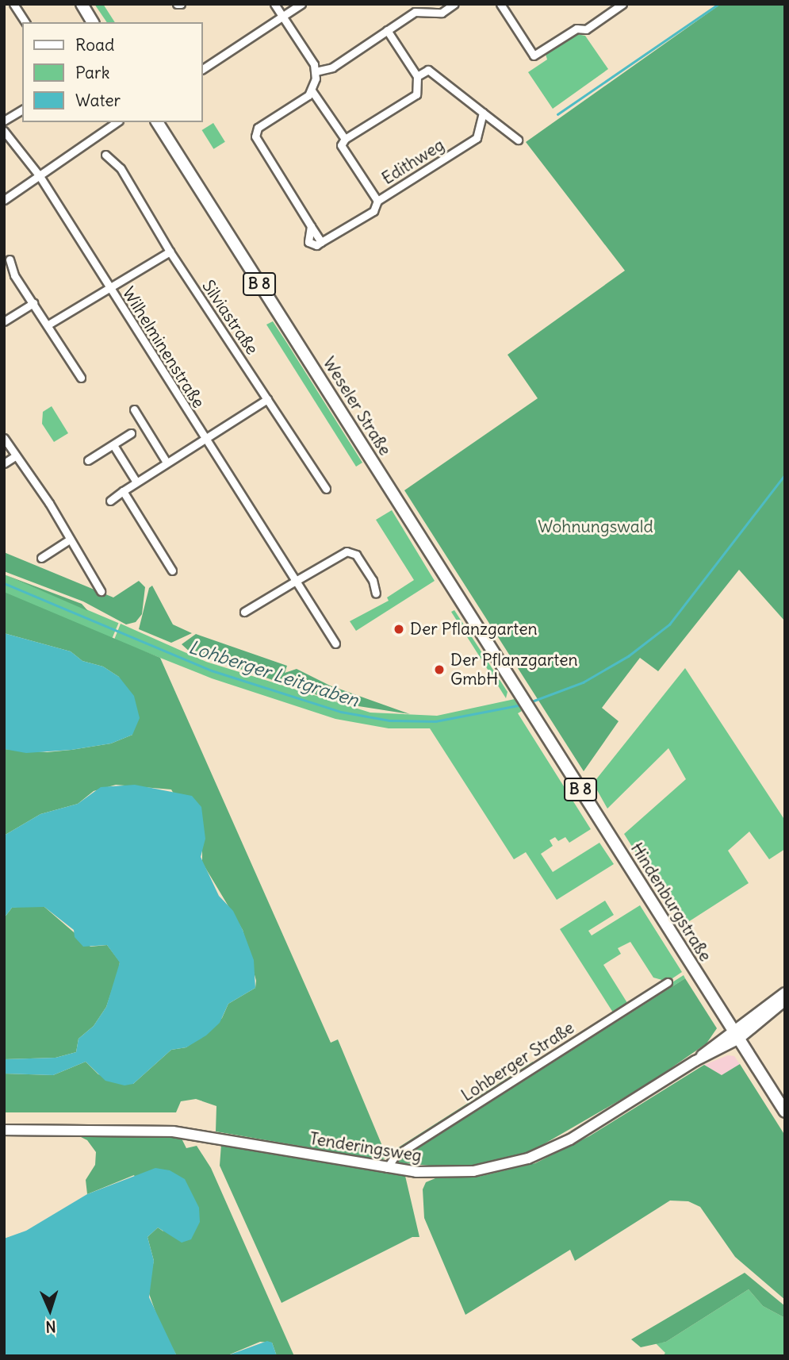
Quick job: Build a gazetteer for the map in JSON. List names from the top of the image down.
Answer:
{
  "streets": {
    "main road": ["B 8", "Weseler Straße", "Hindenburgstraße"],
    "street": [
      "Edithweg",
      "Silviastraße",
      "Wilhelminenstraße",
      "Lohberger Straße",
      "Tenderingsweg"
    ]
  },
  "crossings": [
    ["Weseler Straße", "Hindenburgstraße"],
    ["Hindenburgstraße", "Tenderingsweg"],
    ["Lohberger Straße", "Tenderingsweg"]
  ],
  "water": ["Lohberger Leitgraben"],
  "parks": ["Wohnungswald"],
  "places": ["Der Pflanzgarten", "Der Pflanzgarten GmbH"],
  "legend": ["Road", "Park", "Water"],
  "north": "bottom"
}
